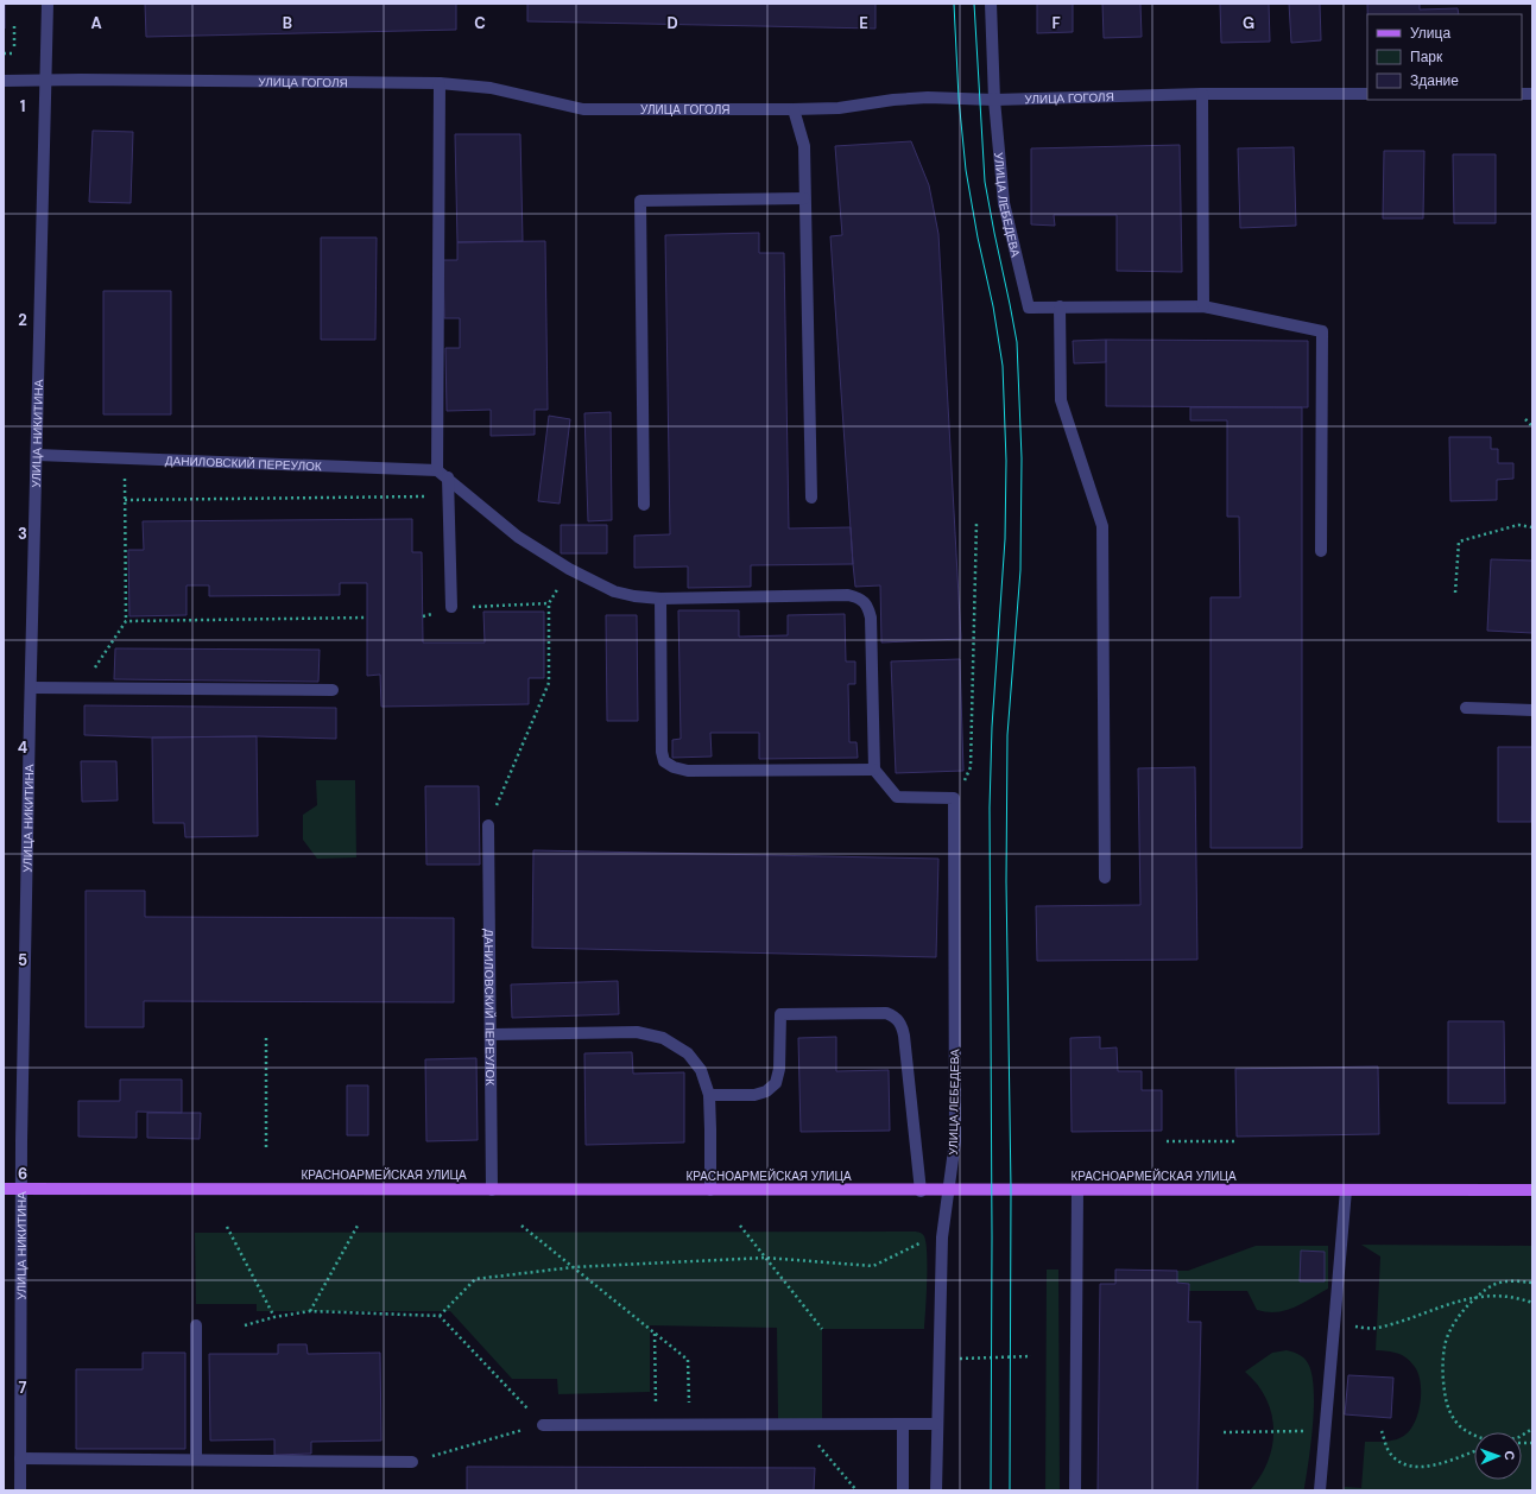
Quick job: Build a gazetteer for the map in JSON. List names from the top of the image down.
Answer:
{
  "streets": {
    "main road": ["КРАСНОАРМЕЙСКАЯ УЛИЦА"],
    "street": [
      "УЛИЦА ГОГОЛЯ",
      "УЛИЦА ЛЕБЕДЕВА",
      "УЛИЦА НИКИТИНА",
      "ДАНИЛОВСКИЙ ПЕРЕУЛОК"
    ]
  },
  "crossings": [
    ["УЛИЦА ГОГОЛЯ", "УЛИЦА ЛЕБЕДЕВА"],
    ["УЛИЦА ГОГОЛЯ", "УЛИЦА НИКИТИНА"],
    ["УЛИЦА ЛЕБЕДЕВА", "КРАСНОАРМЕЙСКАЯ УЛИЦА"],
    ["УЛИЦА НИКИТИНА", "ДАНИЛОВСКИЙ ПЕРЕУЛОК"],
    ["УЛИЦА НИКИТИНА", "КРАСНОАРМЕЙСКАЯ УЛИЦА"],
    ["ДАНИЛОВСКИЙ ПЕРЕУЛОК", "КРАСНОАРМЕЙСКАЯ УЛИЦА"]
  ],
  "legend": ["Улица", "Парк", "Здание"],
  "north": "right",
  "grid": {
    "columns": [
      "A",
      "B",
      "C",
      "D",
      "E",
      "F",
      "G"
    ],
    "rows": [
      "1",
      "2",
      "3",
      "4",
      "5",
      "6",
      "7"
    ]
  }
}
